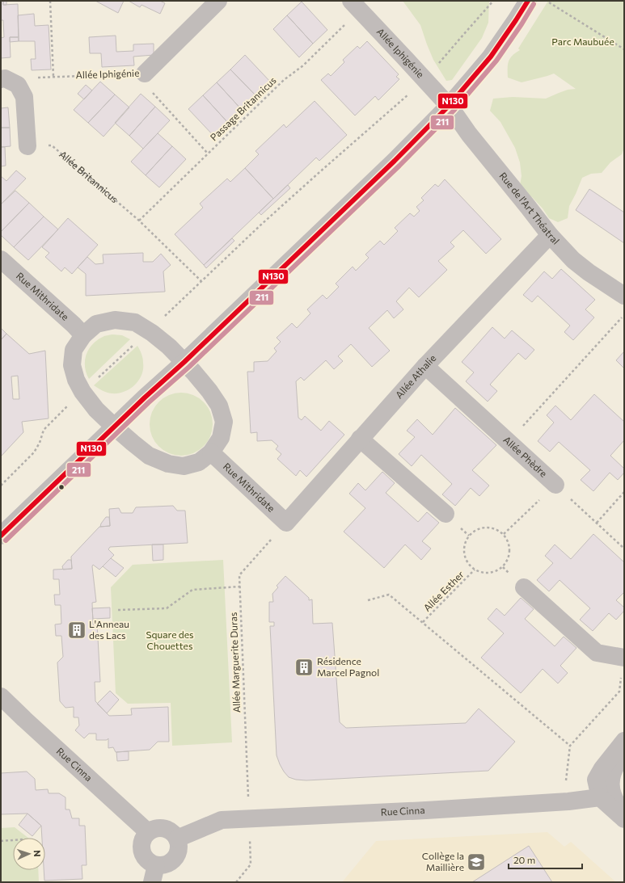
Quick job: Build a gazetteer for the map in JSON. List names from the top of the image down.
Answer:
{
  "streets": {
    "street": [
      "Allée Iphigénie",
      "Rue de l'Art Théatral",
      "Rue Mithridate",
      "Allée Athalie",
      "Allée Phèdre",
      "Rue Cinna"
    ],
    "path": [
      "Passage Britannicus",
      "Allée Britannicus",
      "Allée Esther",
      "Allée Marguerite Duras"
    ]
  },
  "crossings": [
    ["Allée Iphigénie", "Passage Britannicus"],
    ["Allée Iphigénie", "Rue de l'Art Théatral"],
    ["Passage Britannicus", "Allée Britannicus"],
    ["Rue de l'Art Théatral", "Allée Athalie"],
    ["Rue Mithridate", "Allée Athalie"],
    ["Rue Mithridate", "Allée Marguerite Duras"],
    ["Allée Athalie", "Allée Phèdre"],
    ["Allée Athalie", "Allée Marguerite Duras"],
    ["Allée Marguerite Duras", "Rue Cinna"]
  ],
  "parks": ["Parc Maubuée", "Square des Chouettes"],
  "places": {
    "building": ["L'Anneau des Lacs", "Résidence Marcel Pagnol"],
    "school or university": ["Collège la Maillière"]
  },
  "lines": ["transit line N130", "transit line 211"],
  "scale_bar": "20 m",
  "north": "right"
}
